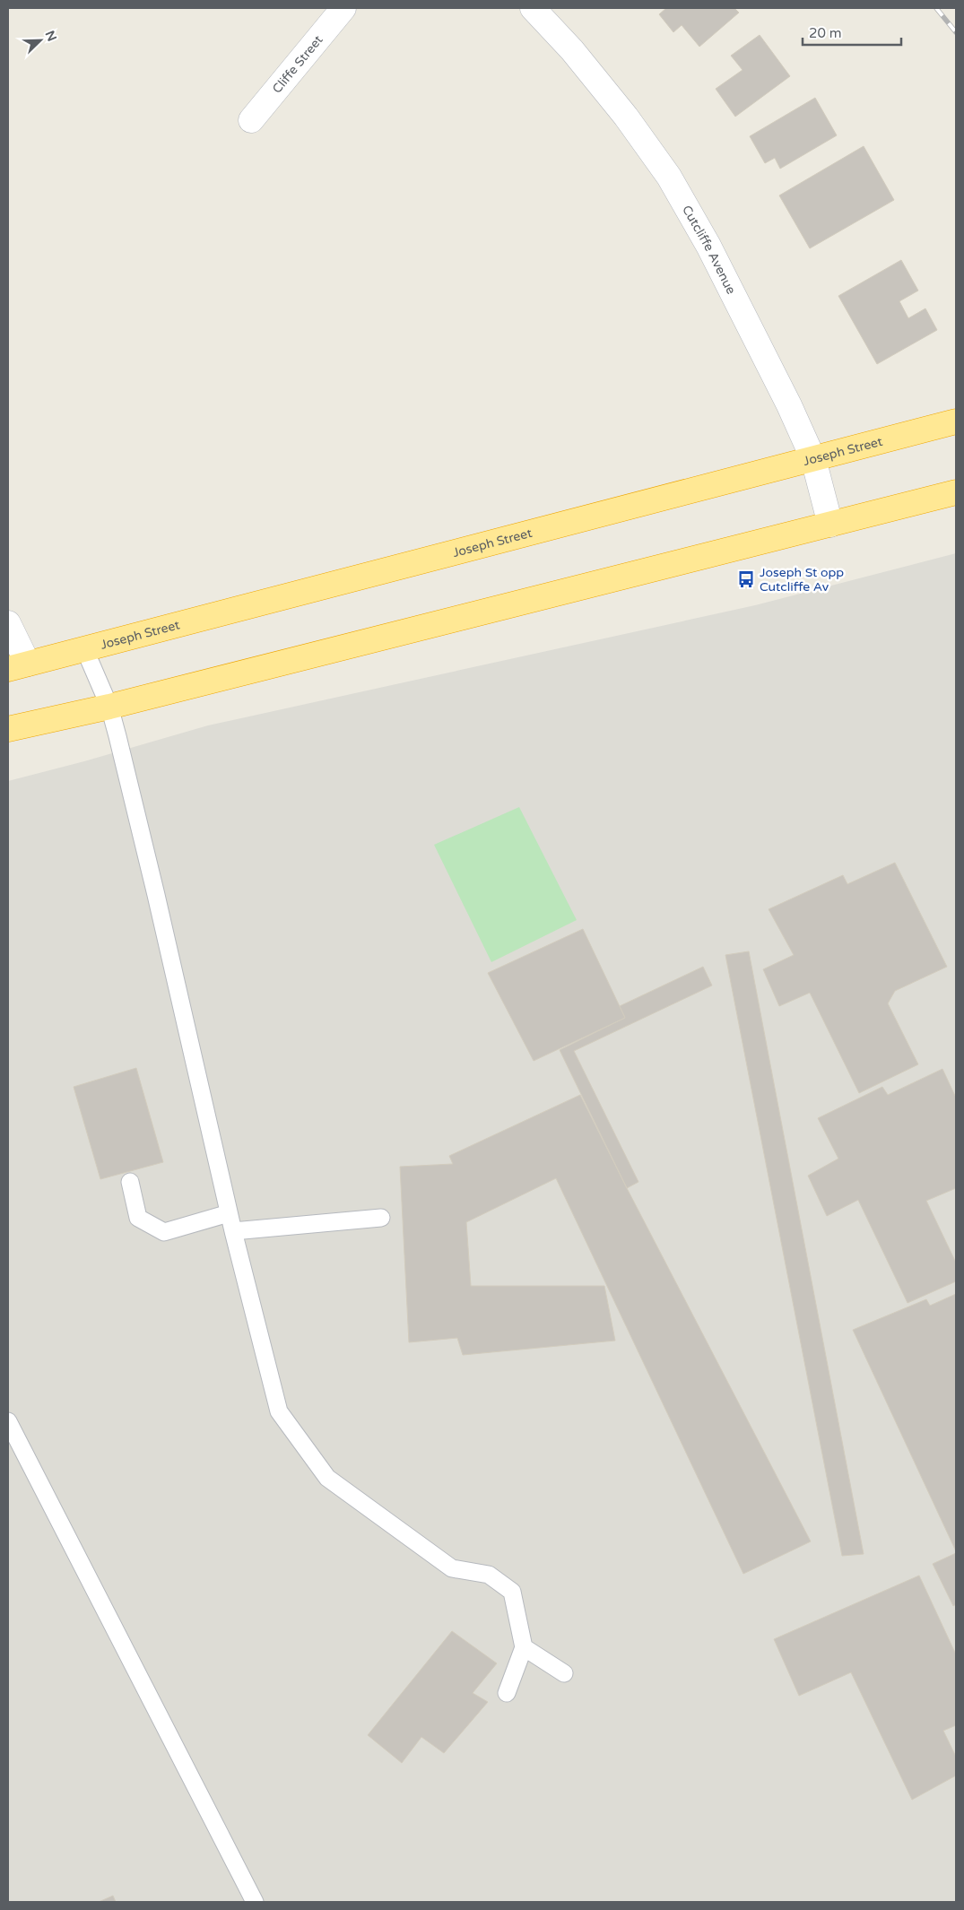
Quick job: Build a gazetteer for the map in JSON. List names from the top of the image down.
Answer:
{
  "streets": {
    "highway": ["Joseph Street"],
    "street": ["Cliffe Street", "Cutcliffe Avenue"]
  },
  "crossings": [
    ["Cutcliffe Avenue", "Joseph Street"]
  ],
  "places": {
    "bus stop": ["Joseph St opp Cutcliffe Av"]
  },
  "scale_bar": "20 m",
  "north": "top right"
}
